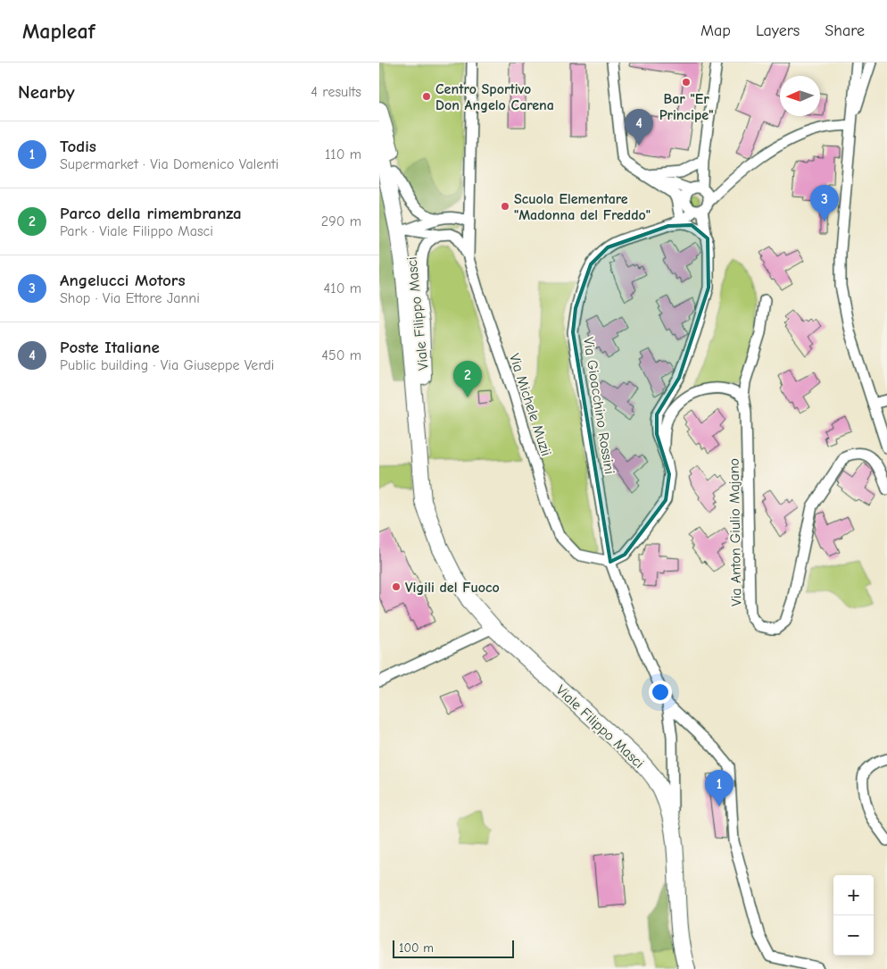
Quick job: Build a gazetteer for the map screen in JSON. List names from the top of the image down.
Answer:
{
  "streets": {
    "main road": ["Viale Filippo Masci"],
    "street": ["Via Michele Muzii", "Via Gioacchino Rossini", "Via Anton Giulio Majano"]
  },
  "crossings": [
    ["Via Michele Muzii", "Via Gioacchino Rossini"]
  ],
  "places": [
    "Bar \"Er Principe\"",
    "Centro Sportivo Don Angelo Carena",
    "Scuola Elementare \"Madonna del Freddo\"",
    "Vigili del Fuoco"
  ],
  "scale_bar": "100 m",
  "north": "left",
  "page": {
    "header": "Mapleaf",
    "nav": ["Map", "Layers", "Share"],
    "heading": ["Nearby", "4 results"],
    "pins": [
      "4",
      "3",
      "2",
      "1"
    ],
    "list": [
      {
        "mark": "1",
        "name": "Todis",
        "note": "Supermarket · Via Domenico Valenti",
        "value": "110 m"
      },
      {
        "mark": "2",
        "name": "Parco della rimembranza",
        "note": "Park · Viale Filippo Masci",
        "value": "290 m"
      },
      {
        "mark": "3",
        "name": "Angelucci Motors",
        "note": "Shop · Via Ettore Janni",
        "value": "410 m"
      },
      {
        "mark": "4",
        "name": "Poste Italiane",
        "note": "Public building · Via Giuseppe Verdi",
        "value": "450 m"
      }
    ],
    "map_buttons": ["+", "−"],
    "scale": "100 m"
  }
}
